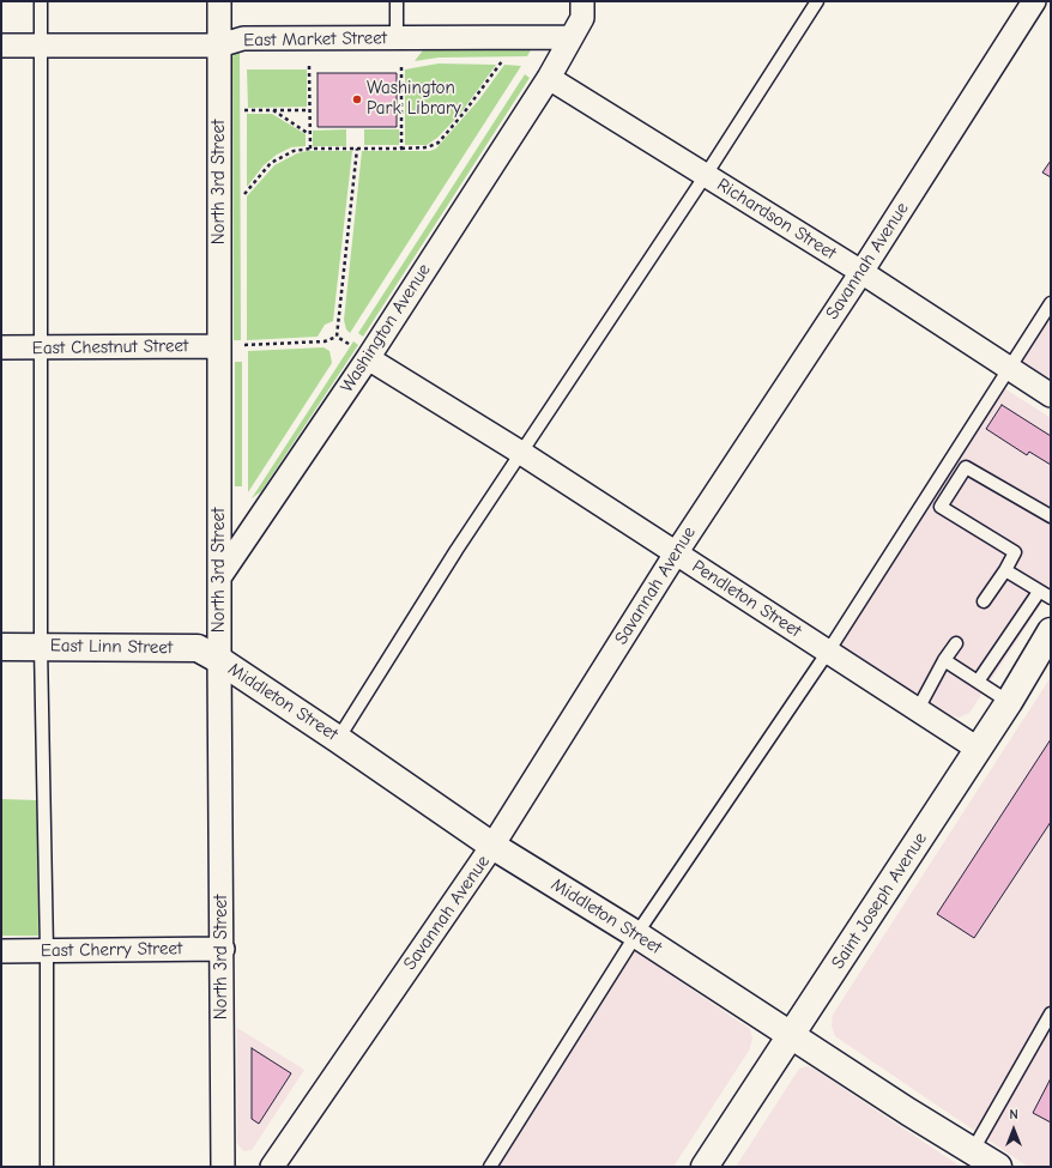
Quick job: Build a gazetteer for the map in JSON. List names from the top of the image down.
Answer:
{
  "streets": {
    "street": [
      "East Market Street",
      "North 3rd Street",
      "Richardson Street",
      "Savannah Avenue",
      "Washington Avenue",
      "East Chestnut Street",
      "Pendleton Street",
      "East Linn Street",
      "Middleton Street",
      "Saint Joseph Avenue",
      "East Cherry Street"
    ]
  },
  "crossings": [
    ["East Market Street", "North 3rd Street"],
    ["East Market Street", "Washington Avenue"],
    ["North 3rd Street", "Washington Avenue"],
    ["North 3rd Street", "East Chestnut Street"],
    ["North 3rd Street", "East Linn Street"],
    ["North 3rd Street", "Middleton Street"],
    ["North 3rd Street", "East Cherry Street"],
    ["Richardson Street", "Savannah Avenue"],
    ["Richardson Street", "Washington Avenue"],
    ["Savannah Avenue", "Pendleton Street"],
    ["Savannah Avenue", "Middleton Street"],
    ["Washington Avenue", "Pendleton Street"],
    ["Pendleton Street", "Saint Joseph Avenue"],
    ["East Linn Street", "Middleton Street"],
    ["Middleton Street", "Saint Joseph Avenue"]
  ],
  "places": ["Washington Park Library"],
  "north": "top"
}
